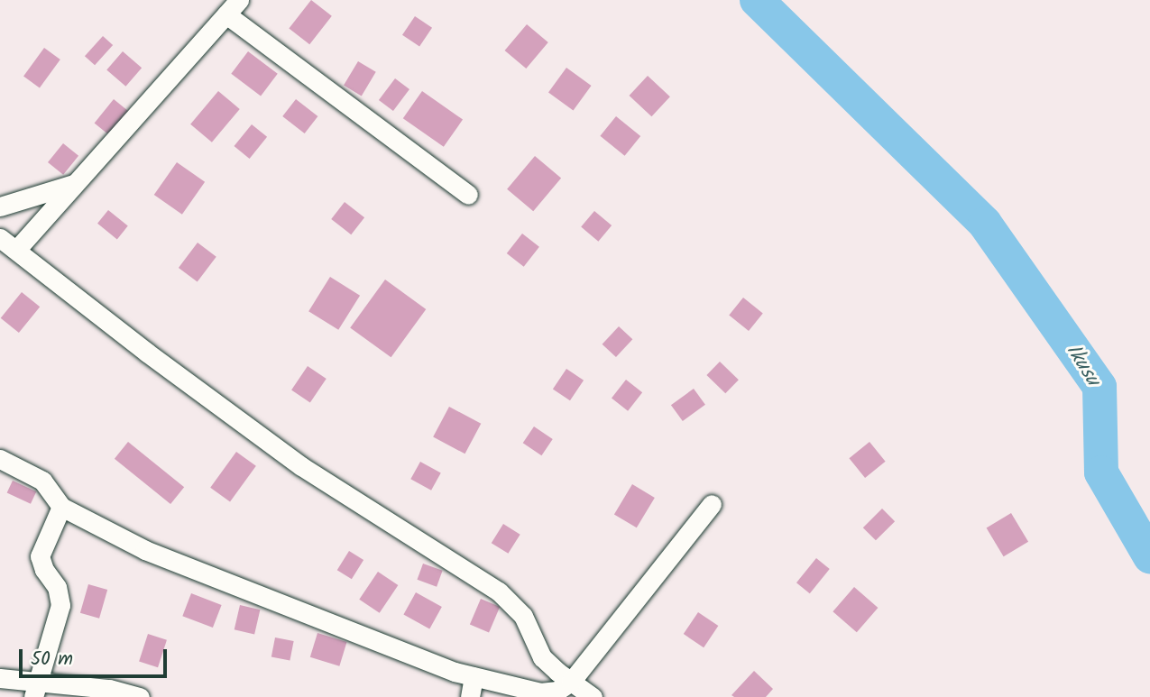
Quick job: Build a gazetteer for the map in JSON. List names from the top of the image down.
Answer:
{
  "water": ["Ikusu"],
  "scale_bar": "50 m"
}
